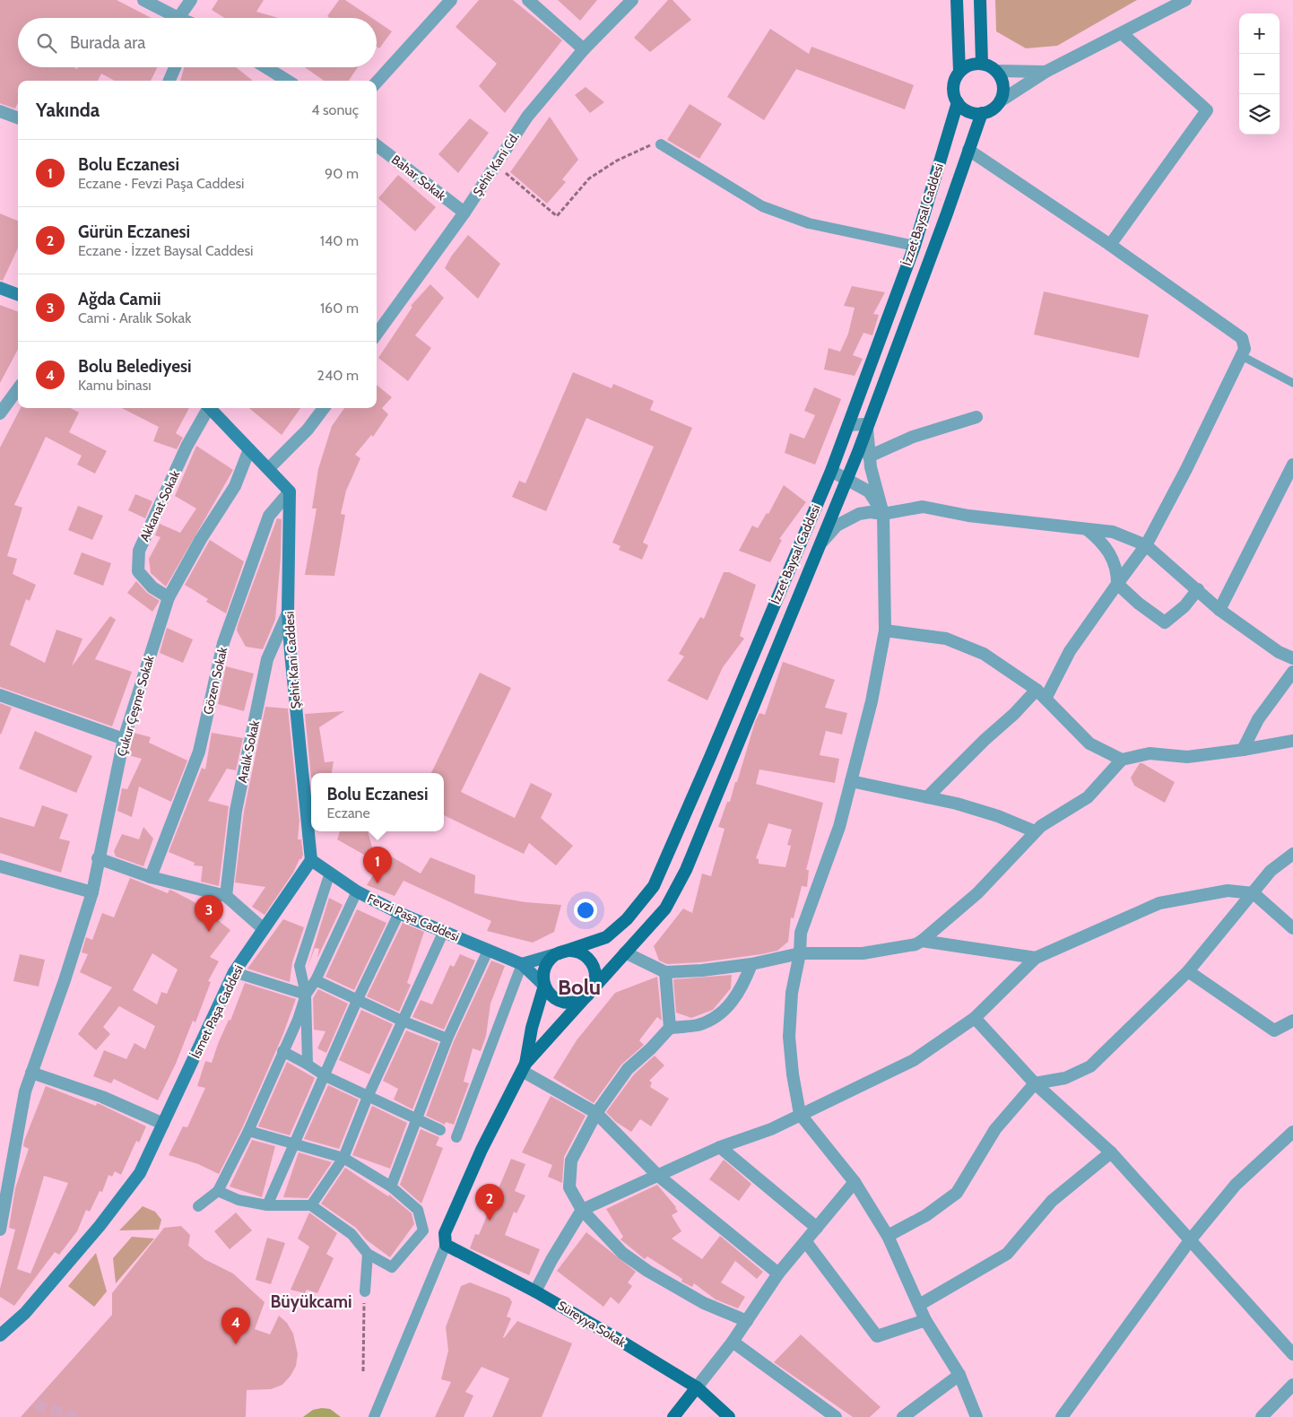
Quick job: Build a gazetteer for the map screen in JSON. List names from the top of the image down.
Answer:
{
  "streets": {
    "main road": [
      "İzzet Baysal Caddesi",
      "Şehit Kani Caddesi",
      "Fevzi Paşa Caddesi",
      "İsmet Paşa Caddesi",
      "Süreyya Sokak"
    ],
    "street": [
      "Şehit Kani Cd.",
      "Bahar Sokak",
      "Akkanat Sokak",
      "Gözen Sokak",
      "Çukur Çeşme Sokak",
      "Aralık Sokak"
    ]
  },
  "crossings": [
    ["Şehit Kani Cd.", "Bahar Sokak"],
    ["İzzet Baysal Caddesi", "Süreyya Sokak"],
    ["Akkanat Sokak", "Çukur Çeşme Sokak"],
    ["Şehit Kani Caddesi", "Gözen Sokak"],
    ["Şehit Kani Caddesi", "Aralık Sokak"],
    ["Şehit Kani Caddesi", "Fevzi Paşa Caddesi"],
    ["Şehit Kani Caddesi", "İsmet Paşa Caddesi"],
    ["Fevzi Paşa Caddesi", "İsmet Paşa Caddesi"]
  ],
  "districts": ["Bolu", "Büyükcami"],
  "page": {
    "map_buttons": ["+", "−"],
    "search": "Burada ara",
    "heading": ["Yakında", "4 sonuç"],
    "list": [
      {
        "mark": "1",
        "name": "Bolu Eczanesi",
        "note": "Eczane · Fevzi Paşa Caddesi",
        "value": "90 m"
      },
      {
        "mark": "2",
        "name": "Gürün Eczanesi",
        "note": "Eczane · İzzet Baysal Caddesi",
        "value": "140 m"
      },
      {
        "mark": "3",
        "name": "Ağda Camii",
        "note": "Cami · Aralık Sokak",
        "value": "160 m"
      },
      {
        "mark": "4",
        "name": "Bolu Belediyesi",
        "note": "Kamu binası",
        "value": "240 m"
      }
    ],
    "popup": ["Bolu Eczanesi", "Eczane"],
    "pins": [
      "1",
      "3",
      "2",
      "4"
    ]
  }
}
